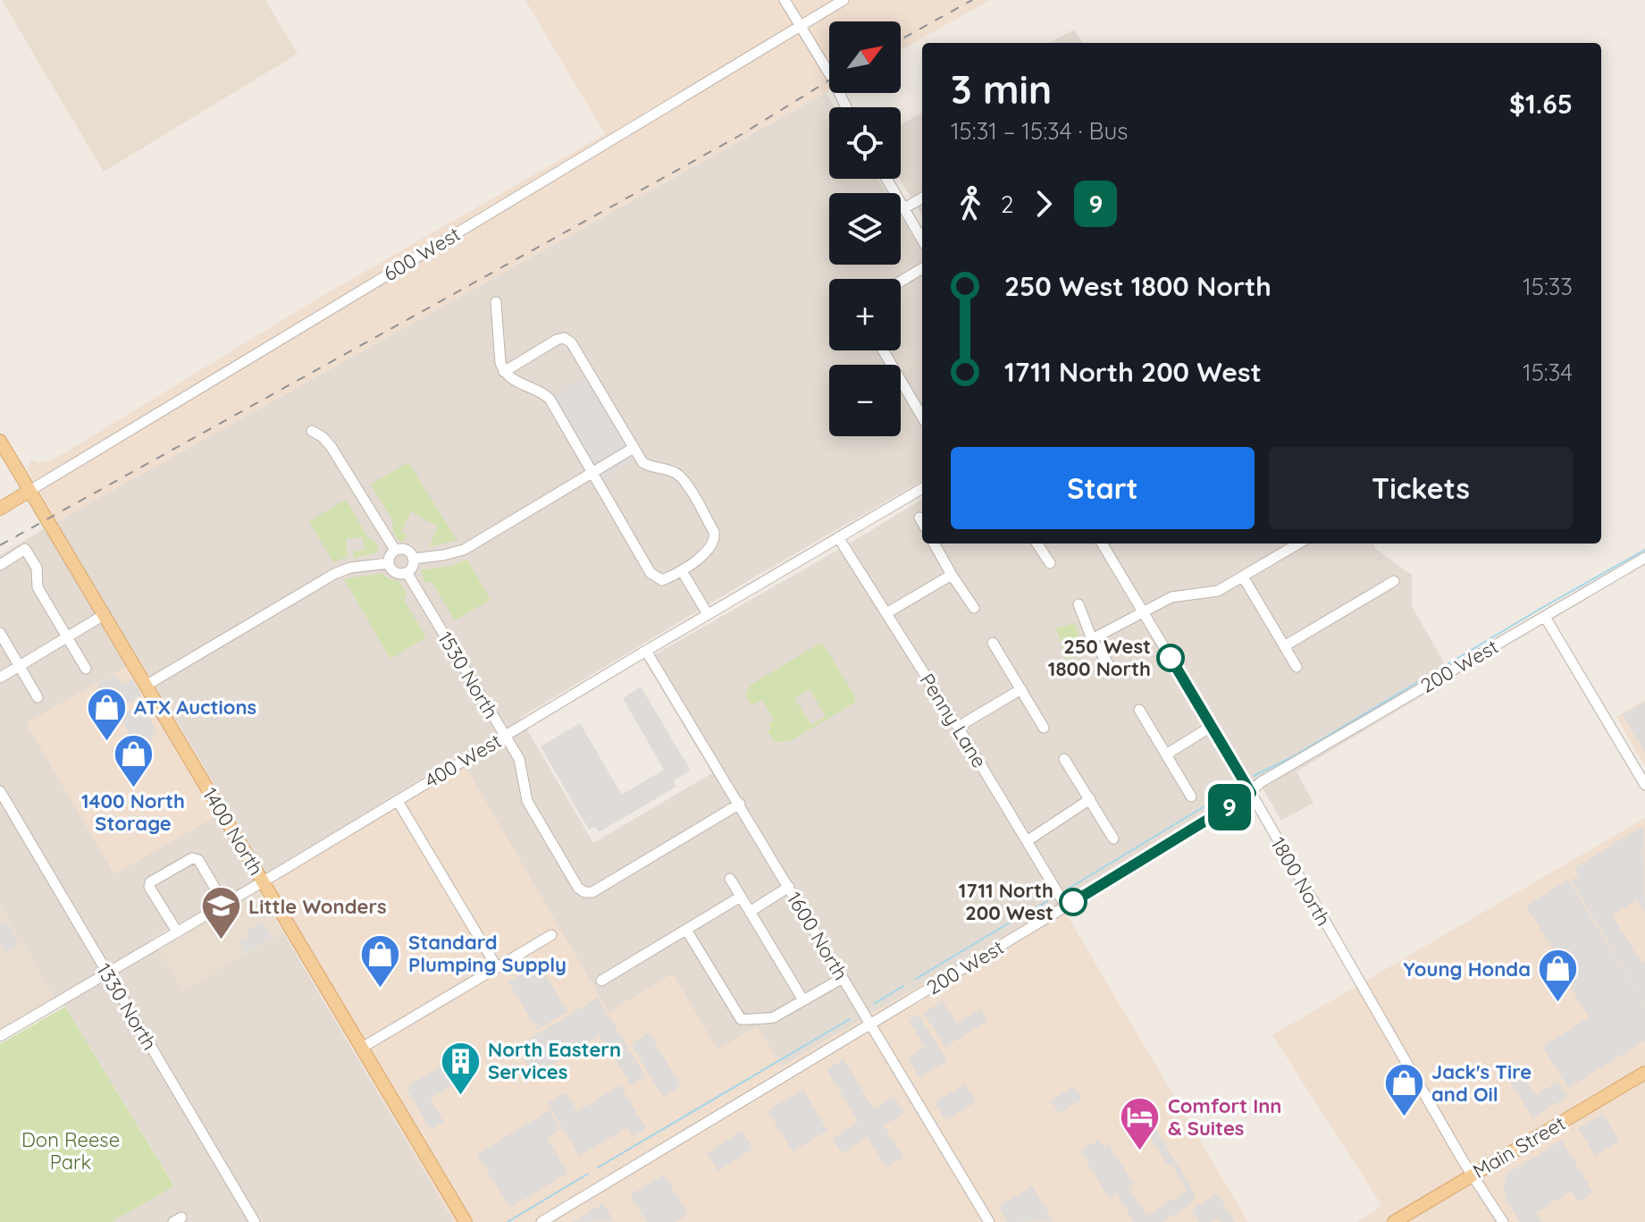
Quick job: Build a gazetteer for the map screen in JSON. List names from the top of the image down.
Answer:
{
  "streets": {
    "main road": ["600 West", "1400 North", "Main Street"],
    "street": [
      "200 West",
      "1530 North",
      "Penny Lane",
      "400 West",
      "1800 North",
      "1600 North",
      "1330 North"
    ]
  },
  "crossings": [
    ["600 West", "1400 North"],
    ["200 West", "Penny Lane"],
    ["200 West", "1800 North"],
    ["200 West", "1600 North"],
    ["1530 North", "400 West"],
    ["1530 North", "1600 North"],
    ["Penny Lane", "400 West"],
    ["400 West", "1400 North"],
    ["400 West", "1600 North"],
    ["400 West", "1330 North"],
    ["1800 North", "Main Street"]
  ],
  "parks": ["Don Reese Park"],
  "places": {
    "other": ["250 West 1800 North", "1711 North 200 West"],
    "shop": [
      "ATX Auctions",
      "1400 North Storage",
      "Standard Plumping Supply",
      "Young Honda",
      "Jack's Tire and Oil"
    ],
    "school or university": ["Little Wonders"],
    "building": ["North Eastern Services"],
    "hotel": ["Comfort Inn & Suites"]
  },
  "lines": ["bus line 9"],
  "north": "top right",
  "page": {
    "on_map": "9",
    "map_buttons": ["+", "−"],
    "heading": ["3 min", "15:31 – 15:34 · Bus", "$1.65"],
    "legs": ["2", "9"],
    "list": [
      {
        "name": "250 West 1800 North",
        "value": "15:33"
      },
      {
        "name": "1711 North 200 West",
        "value": "15:34"
      }
    ],
    "buttons": ["Start", "Tickets"]
  }
}
